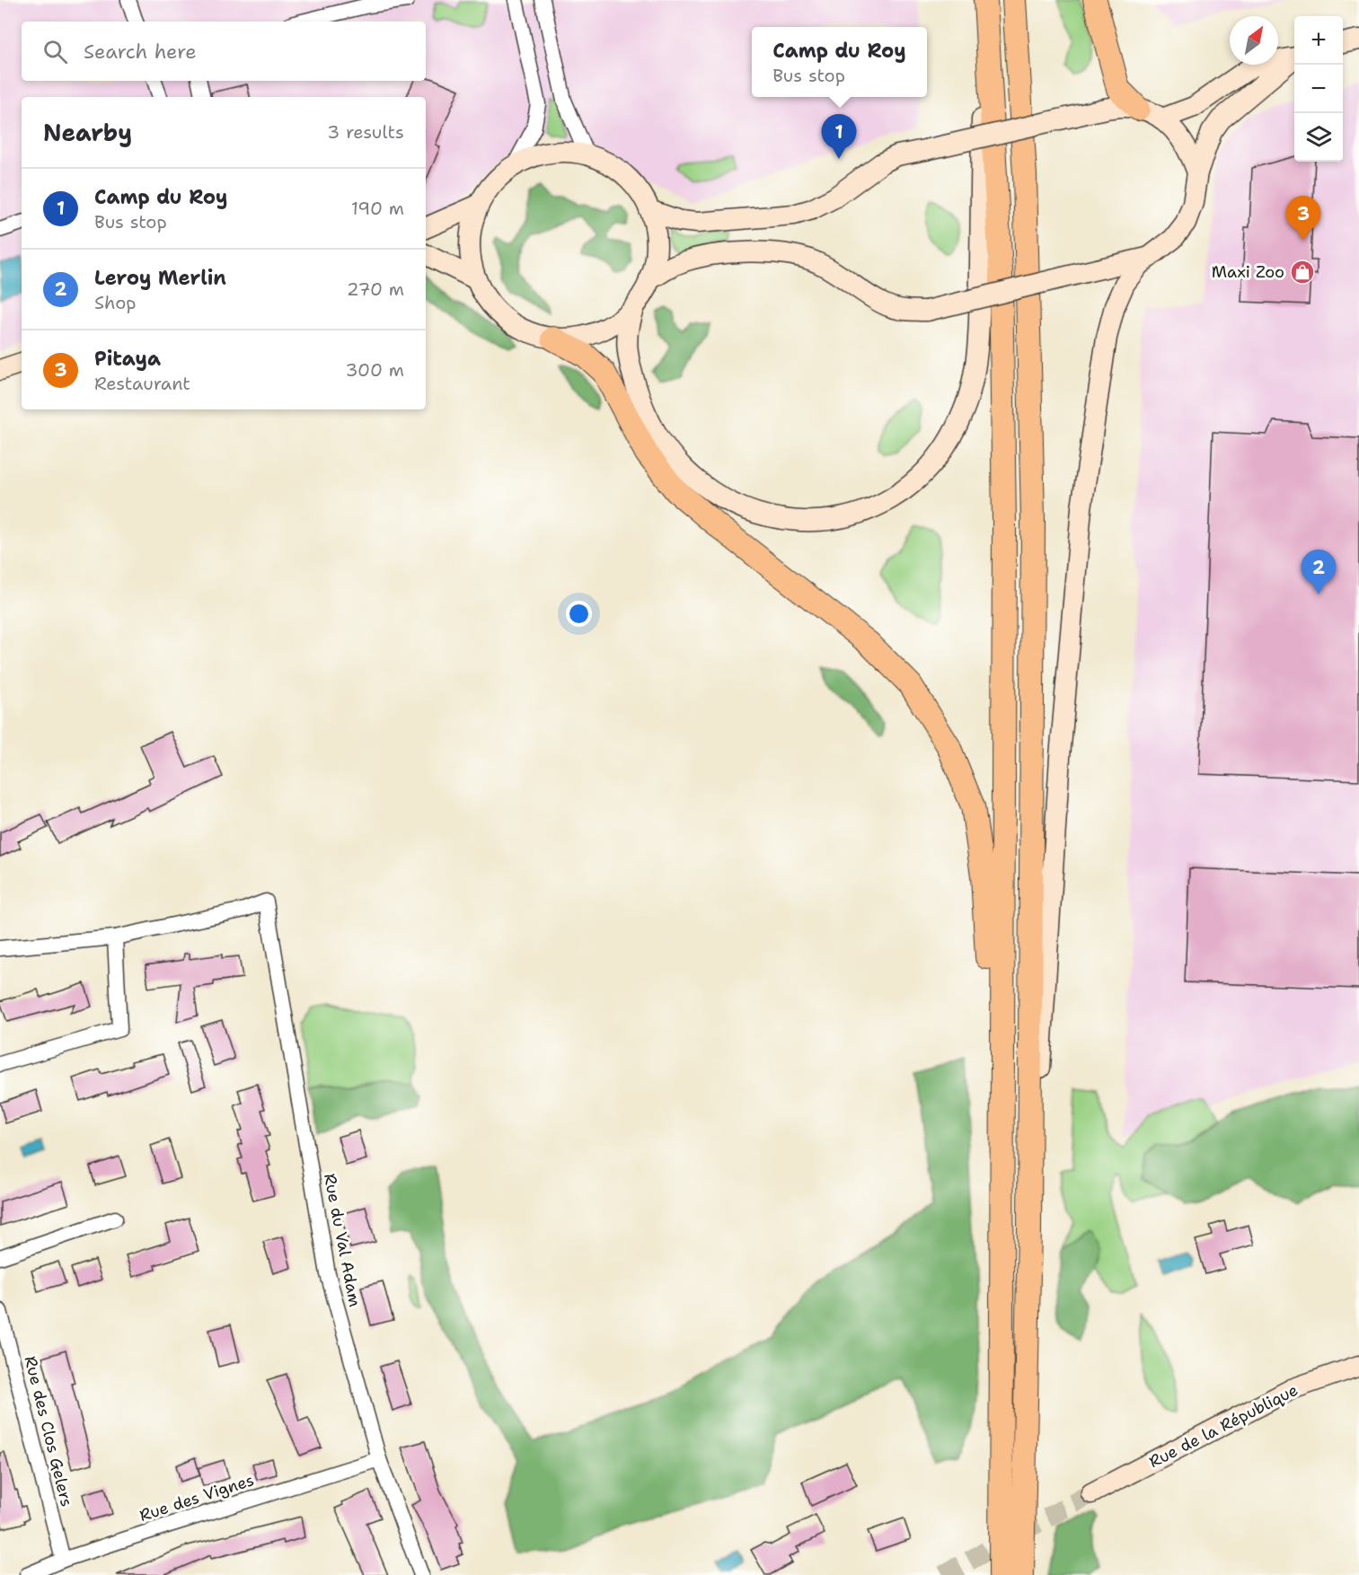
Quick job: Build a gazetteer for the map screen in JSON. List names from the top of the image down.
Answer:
{
  "streets": {
    "main road": ["Rue de la République"],
    "street": ["Rue du Val Adam", "Rue des Clos Gelers", "Rue des Vignes"]
  },
  "crossings": [
    ["Rue du Val Adam", "Rue des Vignes"],
    ["Rue des Clos Gelers", "Rue des Vignes"]
  ],
  "places": {
    "shop": ["Maxi Zoo"]
  },
  "north": "top right",
  "page": {
    "map_buttons": ["+", "−"],
    "search": "Search here",
    "popup": ["Camp du Roy", "Bus stop"],
    "heading": ["Nearby", "3 results"],
    "pins": ["1", "3", "2"],
    "list": [
      {
        "mark": "1",
        "name": "Camp du Roy",
        "note": "Bus stop",
        "value": "190 m"
      },
      {
        "mark": "2",
        "name": "Leroy Merlin",
        "note": "Shop",
        "value": "270 m"
      },
      {
        "mark": "3",
        "name": "Pitaya",
        "note": "Restaurant",
        "value": "300 m"
      }
    ]
  }
}
